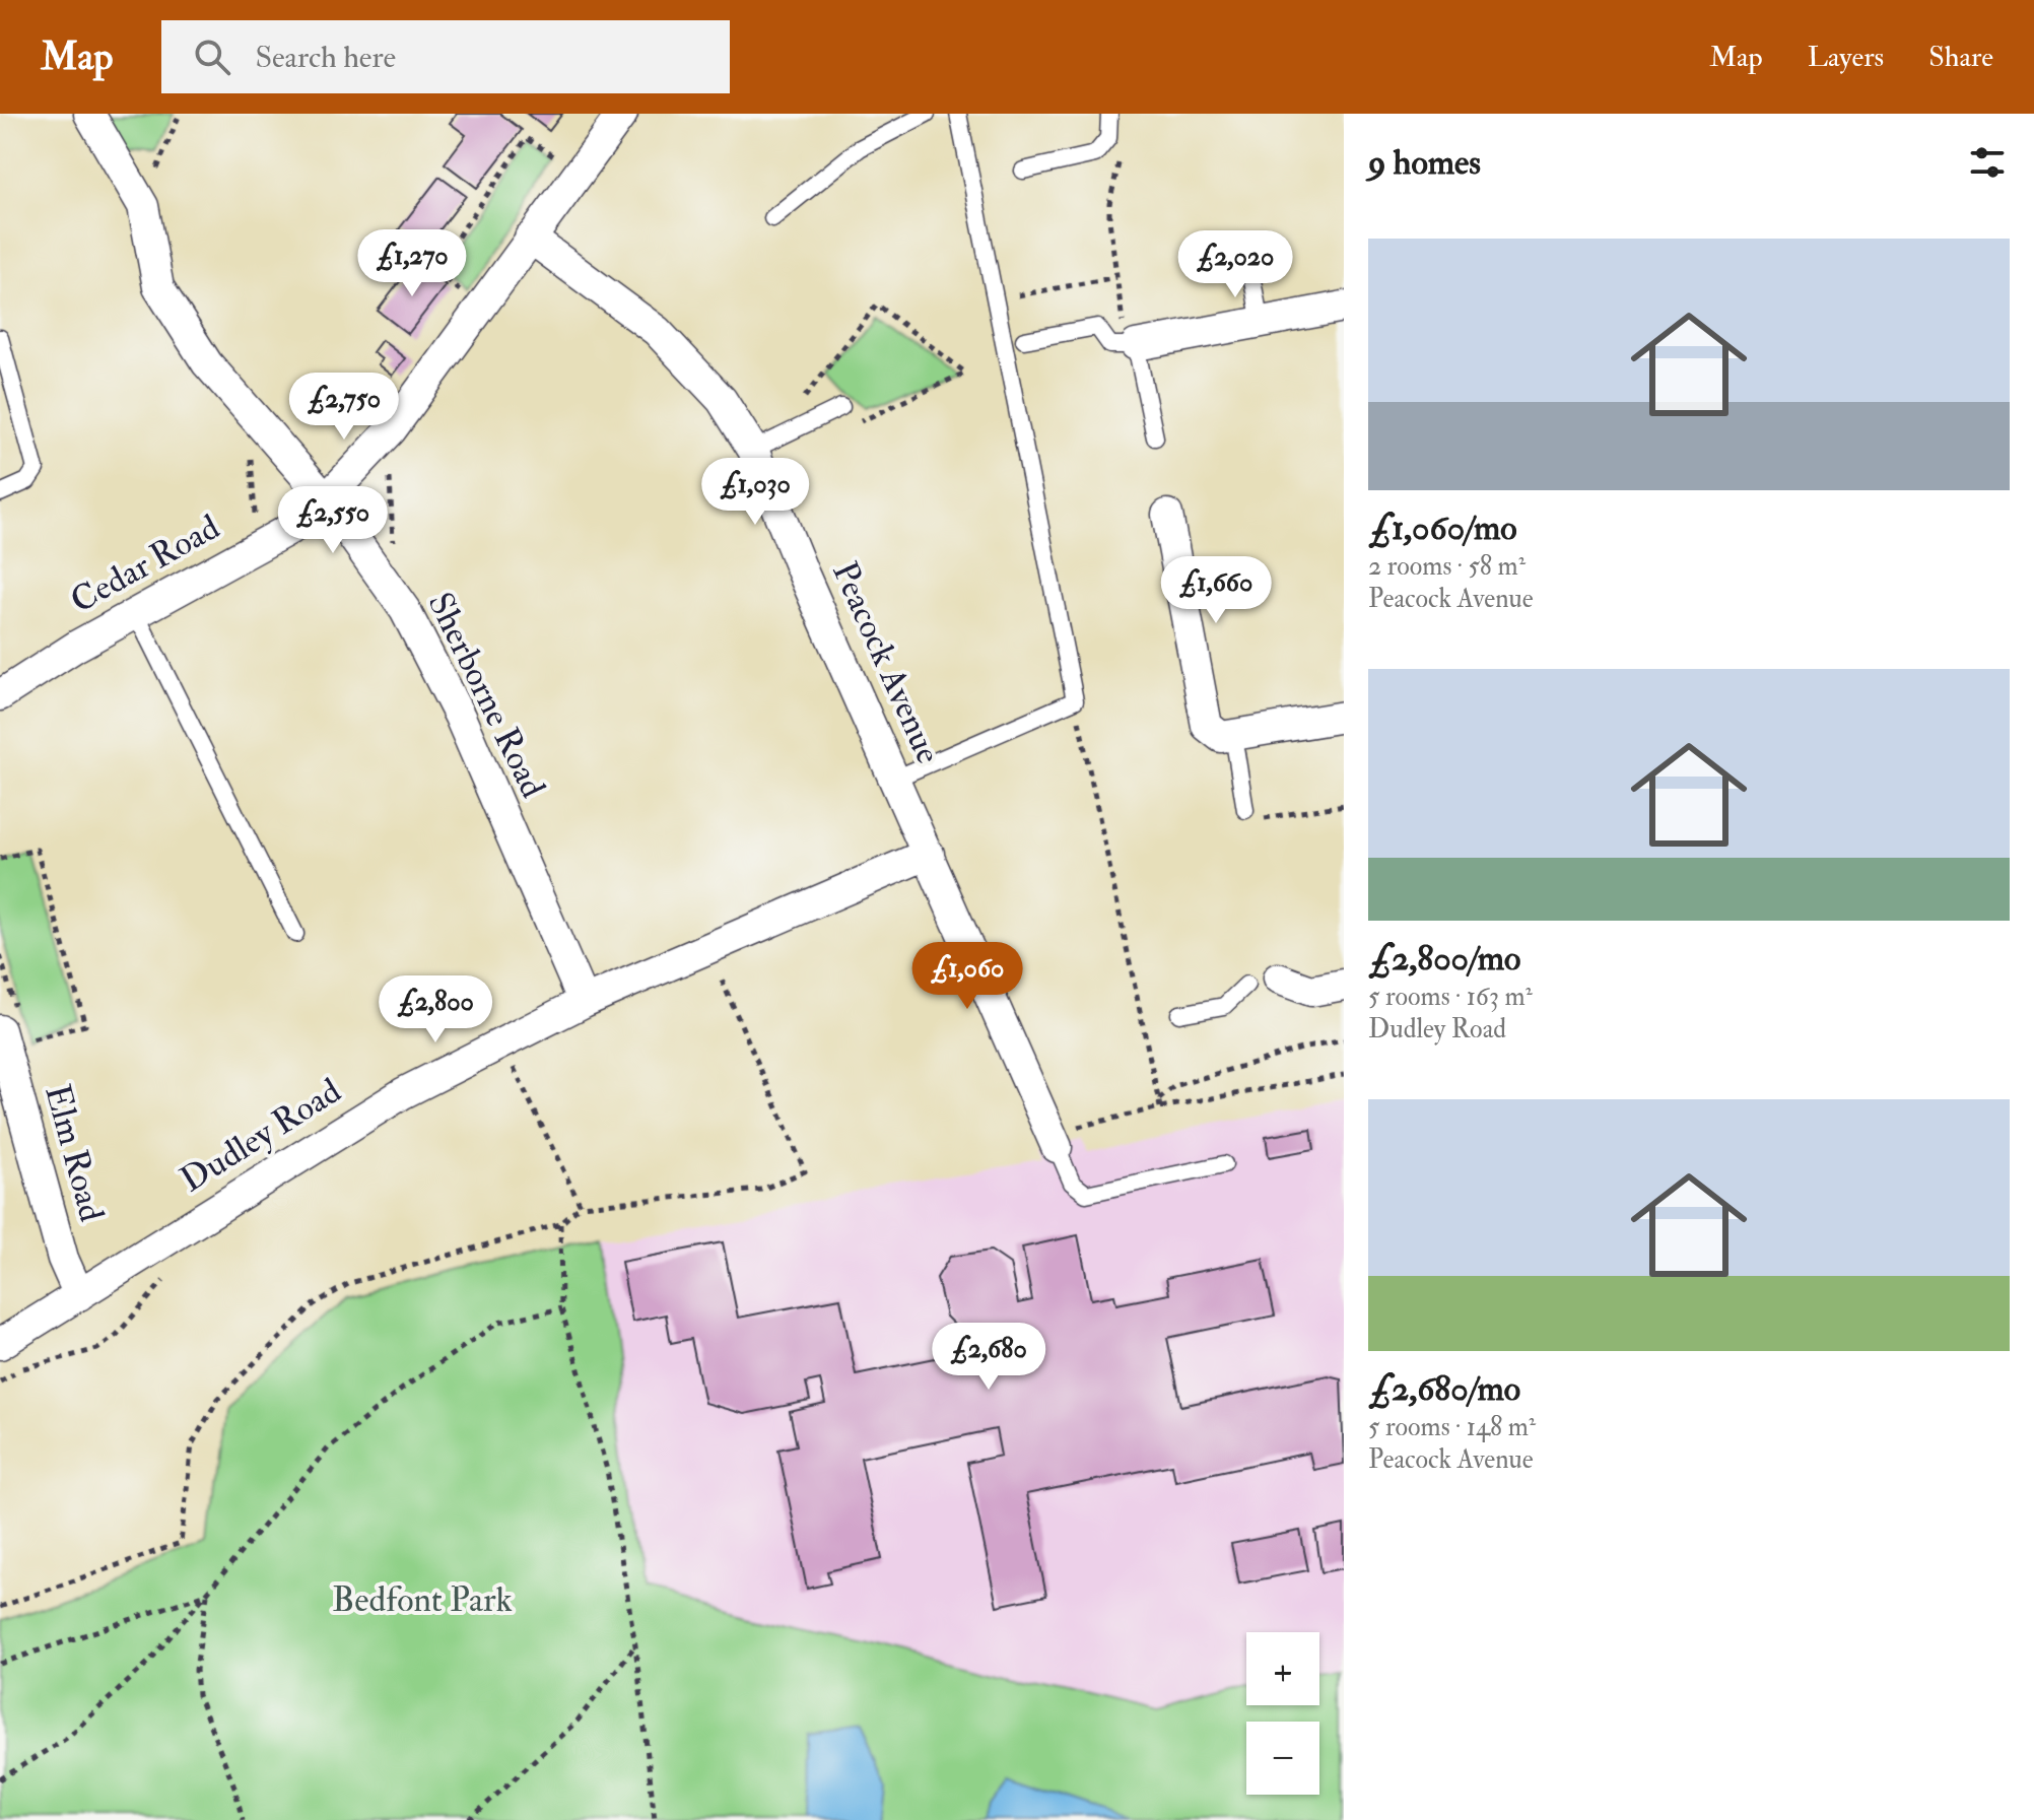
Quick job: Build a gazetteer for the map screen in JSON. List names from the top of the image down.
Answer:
{
  "streets": {
    "street": [
      "Cedar Road",
      "Peacock Avenue",
      "Sherborne Road",
      "Dudley Road",
      "Elm Road"
    ]
  },
  "crossings": [
    ["Cedar Road", "Peacock Avenue"],
    ["Cedar Road", "Sherborne Road"],
    ["Peacock Avenue", "Dudley Road"],
    ["Sherborne Road", "Dudley Road"],
    ["Dudley Road", "Elm Road"]
  ],
  "parks": ["Bedfont Park"],
  "page": {
    "header": "Map",
    "search": "Search here",
    "nav": ["Map", "Layers", "Share"],
    "heading": "9 homes",
    "list": [
      {
        "name": "£1,060/mo",
        "note": "2 rooms · 58 m² · Peacock Avenue"
      },
      {
        "name": "£2,800/mo",
        "note": "5 rooms · 163 m² · Dudley Road"
      },
      {
        "name": "£2,680/mo",
        "note": "5 rooms · 148 m² · Peacock Avenue"
      }
    ],
    "price": [
      "£1,270",
      "£2,020",
      "£2,750",
      "£1,030",
      "£2,550",
      "£1,660",
      "£1,060",
      "£2,800",
      "£2,680"
    ],
    "map_buttons": ["+", "−"]
  }
}
